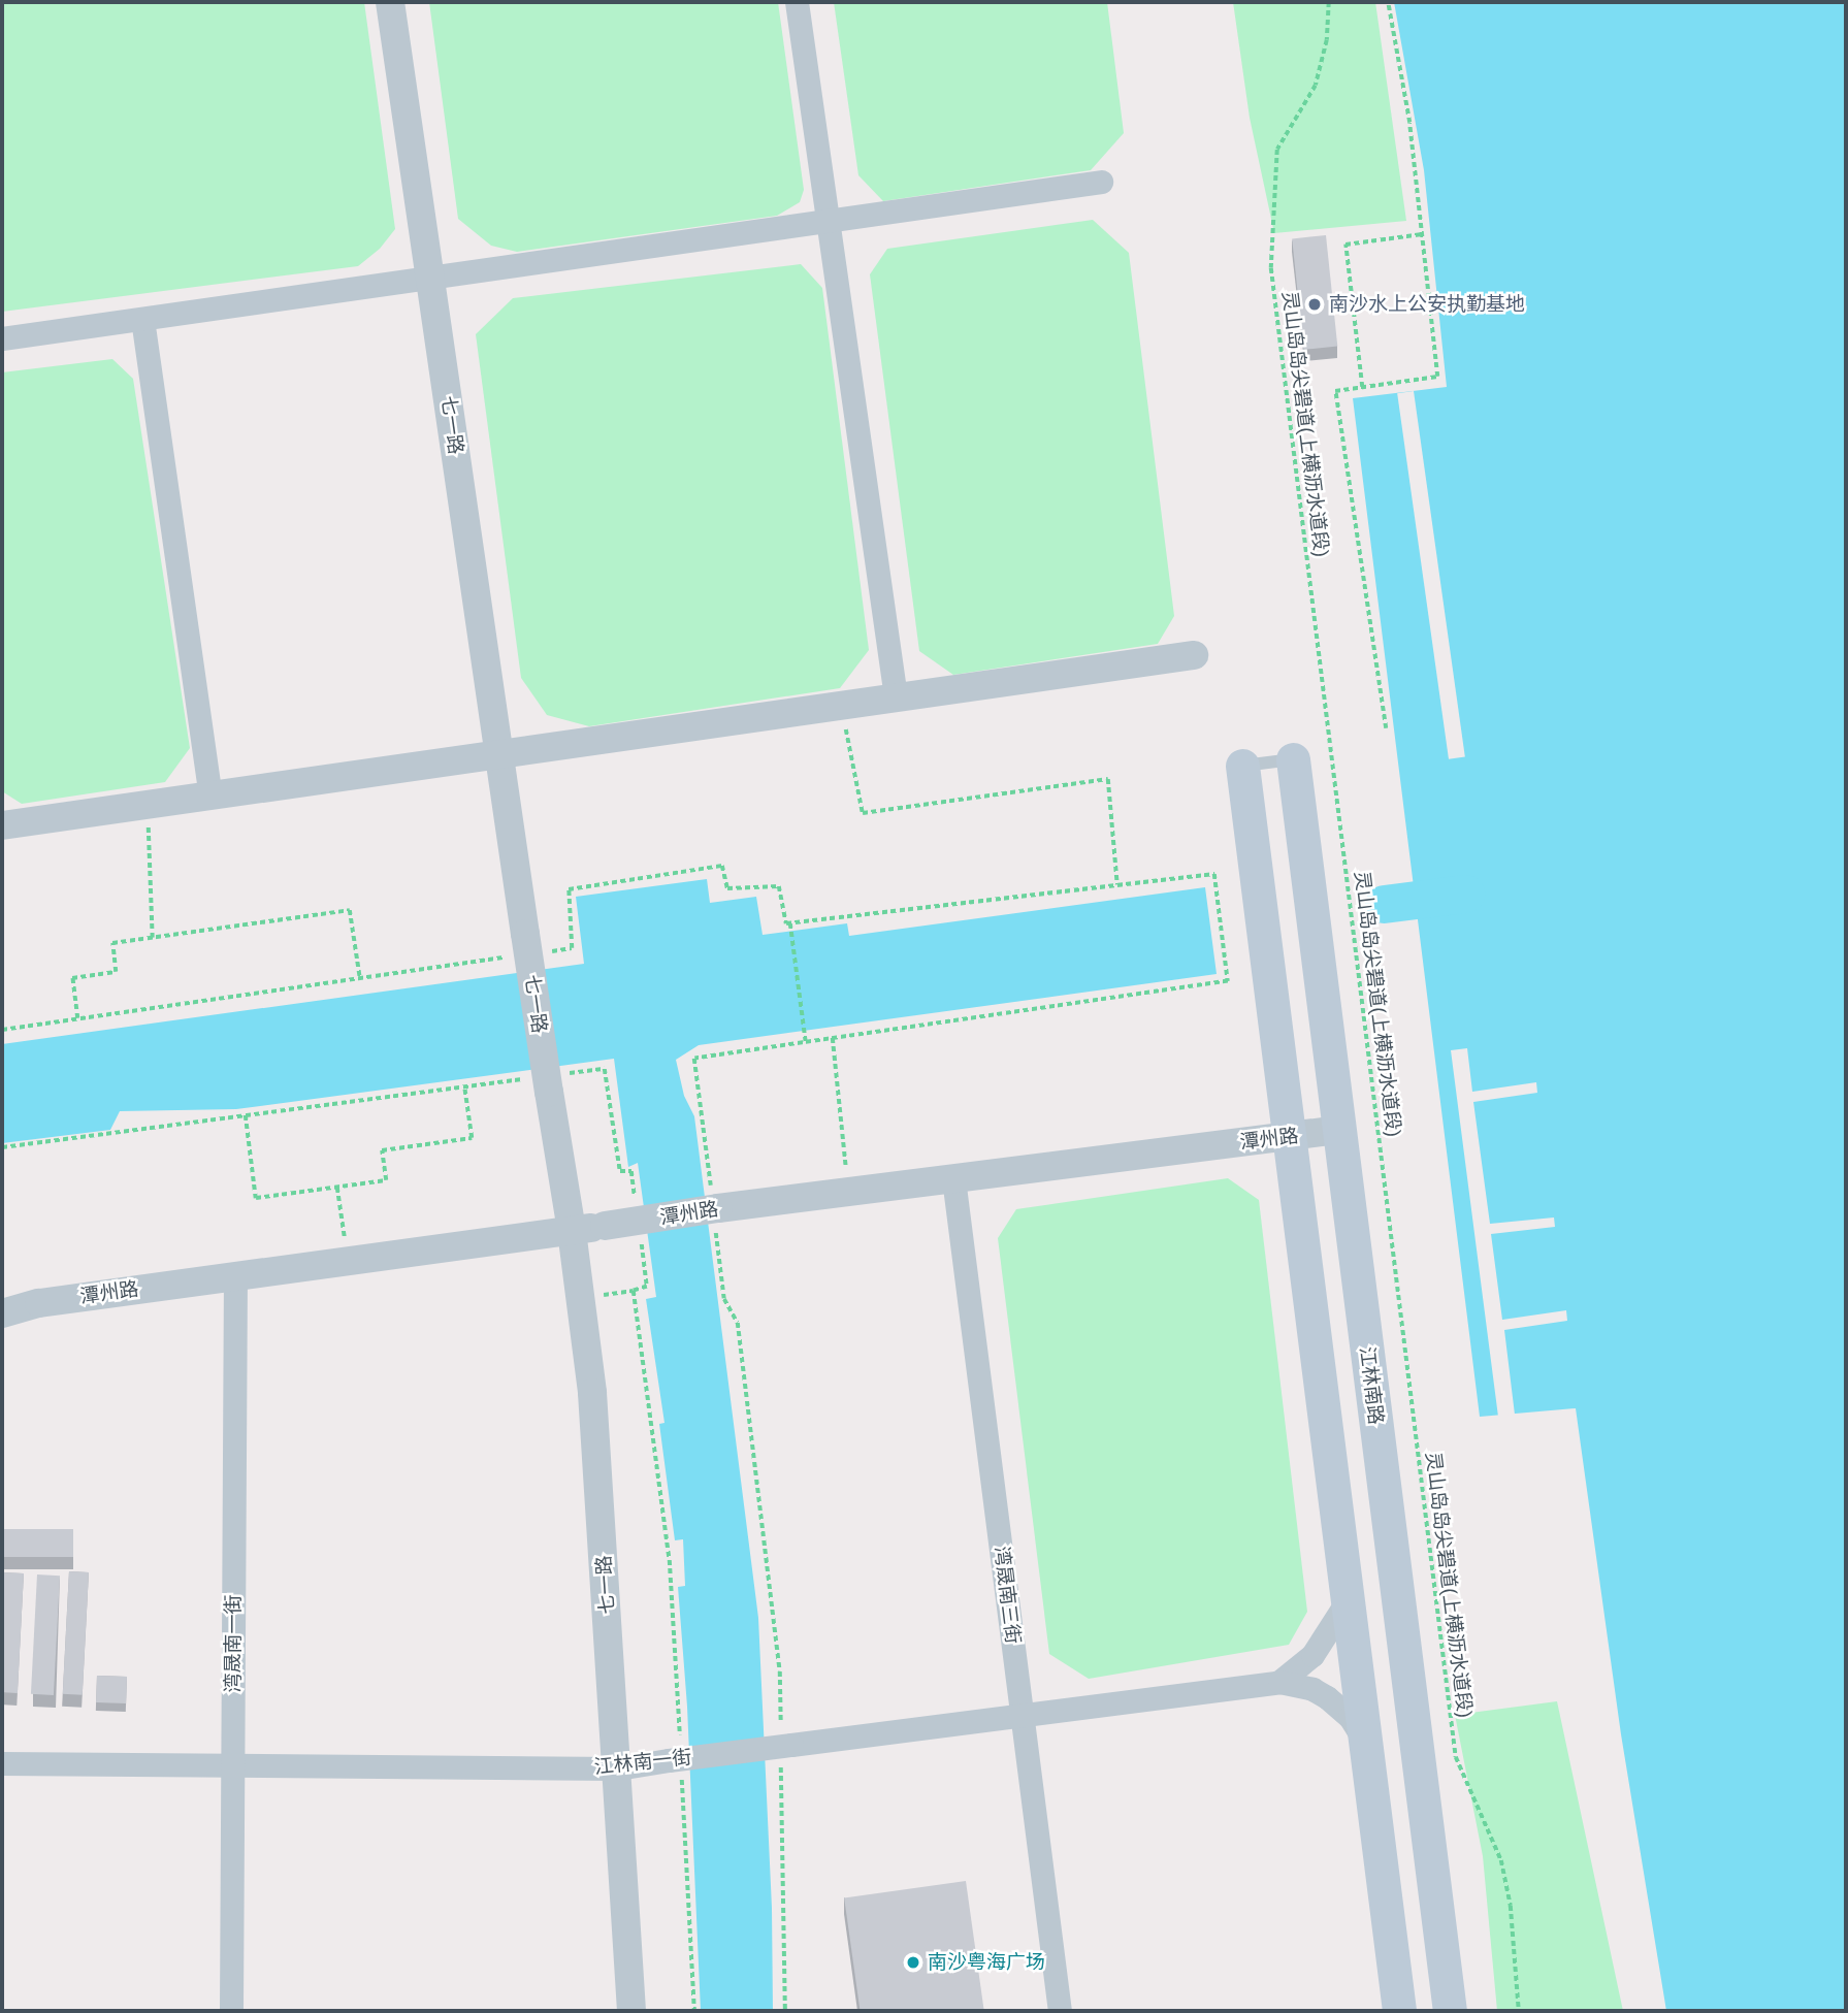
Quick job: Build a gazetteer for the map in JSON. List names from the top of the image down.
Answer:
{
  "streets": {
    "main road": ["江林南路"],
    "street": [
      "七一路",
      "潭州路",
      "湾晟南三街",
      "湾晟南一街",
      "江林南一街"
    ],
    "path": ["灵山岛岛尖碧道(上横沥水道段)"]
  },
  "crossings": [
    ["七一路", "潭州路"],
    ["七一路", "江林南一街"],
    ["潭州路", "江林南路"],
    ["潭州路", "湾晟南三街"],
    ["潭州路", "湾晟南一街"],
    ["湾晟南三街", "江林南一街"],
    ["湾晟南一街", "江林南一街"]
  ],
  "places": ["南沙水上公安执勤基地", "南沙粤海广场"]
}
